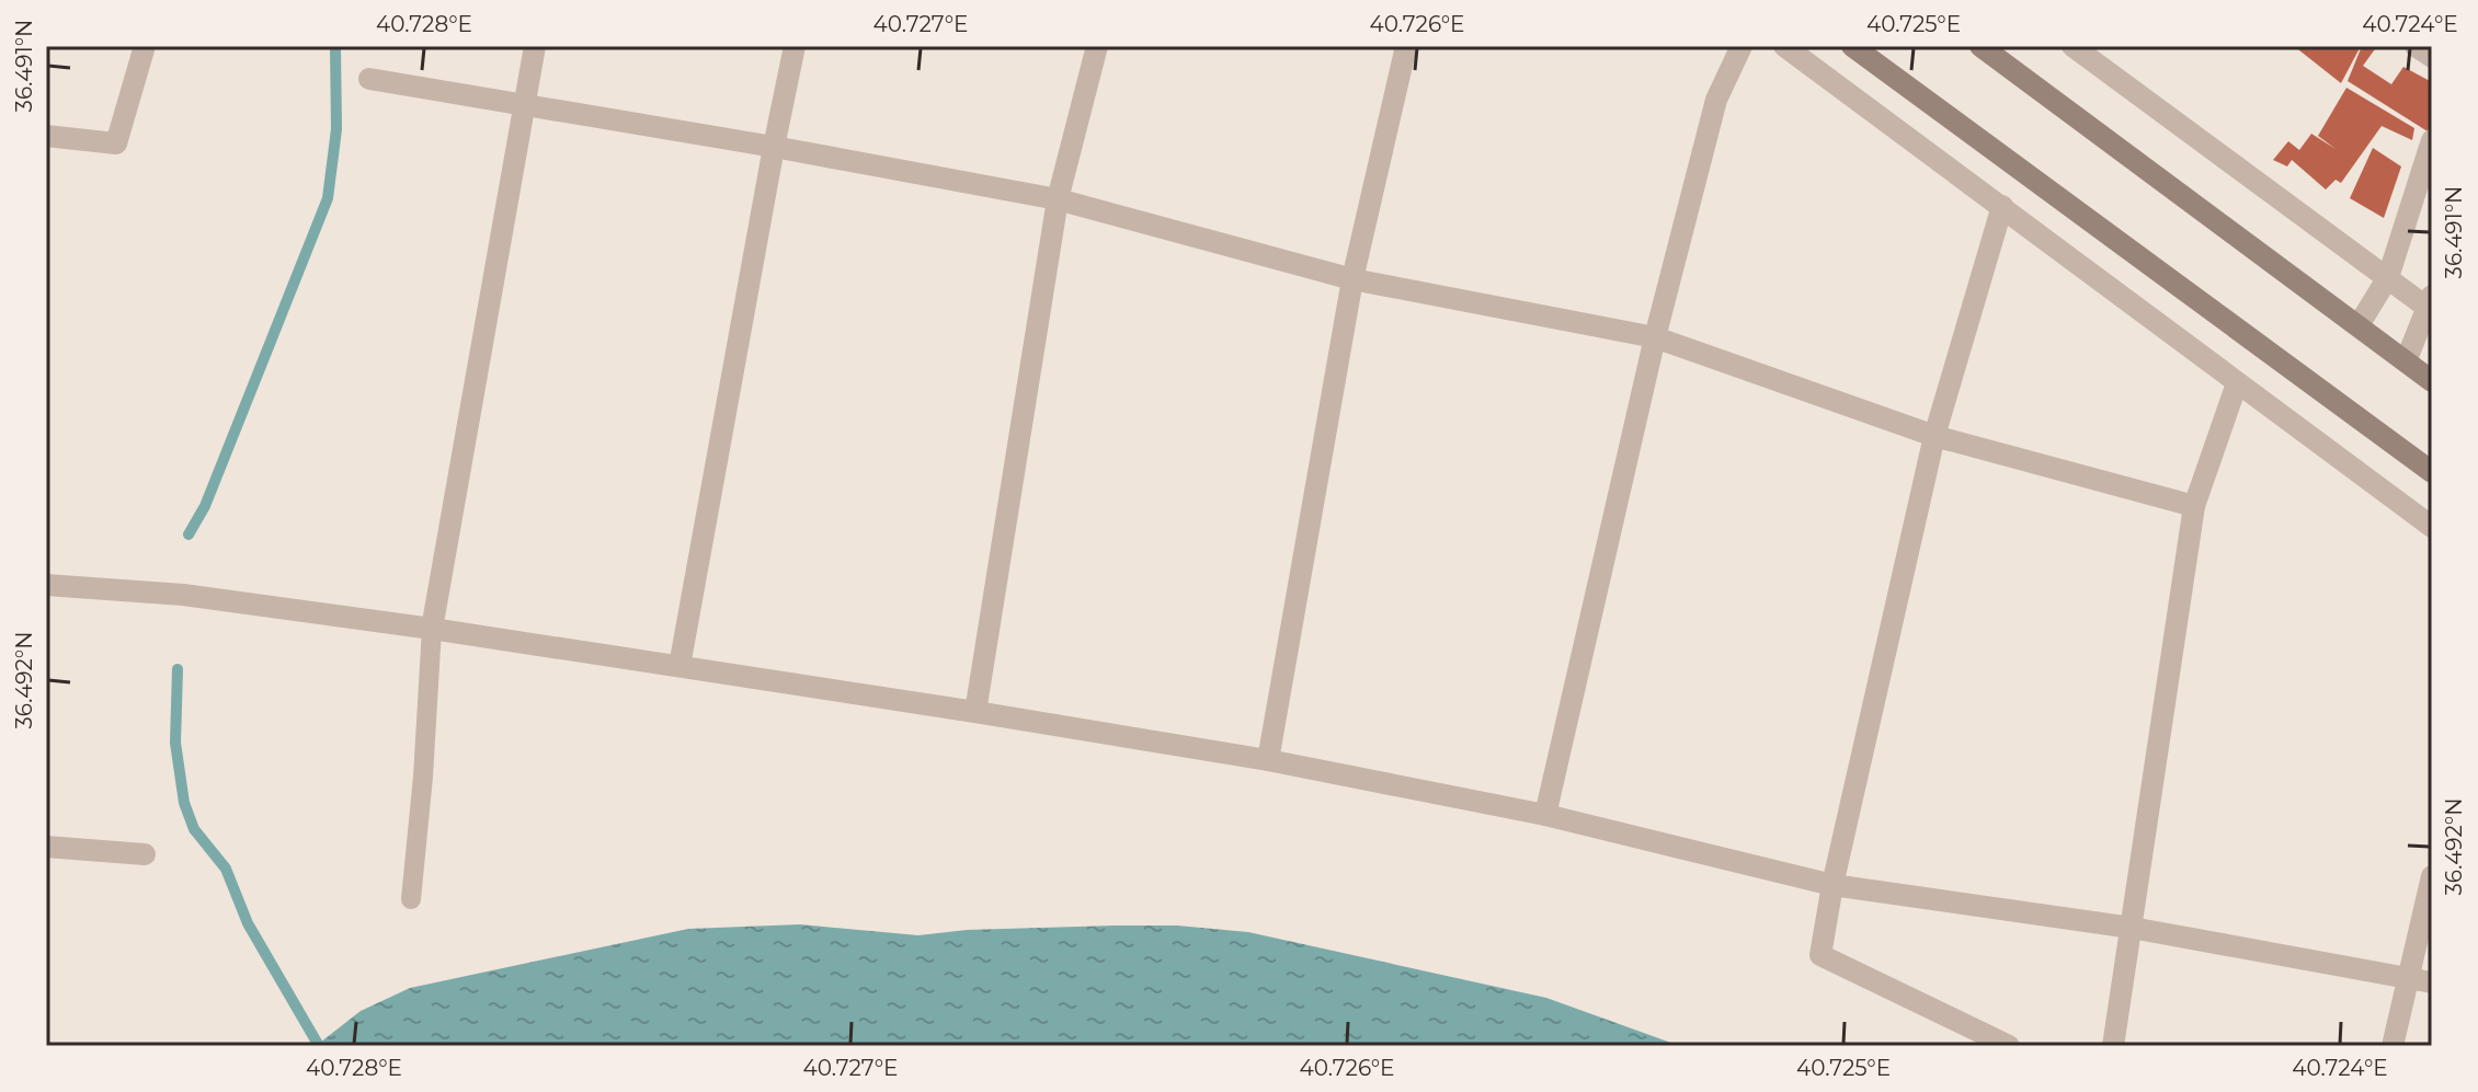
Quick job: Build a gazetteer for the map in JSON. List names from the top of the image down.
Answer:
{
  "coordinates": [
    "40.728°E",
    "40.727°E",
    "40.726°E",
    "40.725°E",
    "40.724°E",
    "36.491°N",
    "36.492°N"
  ]
}
